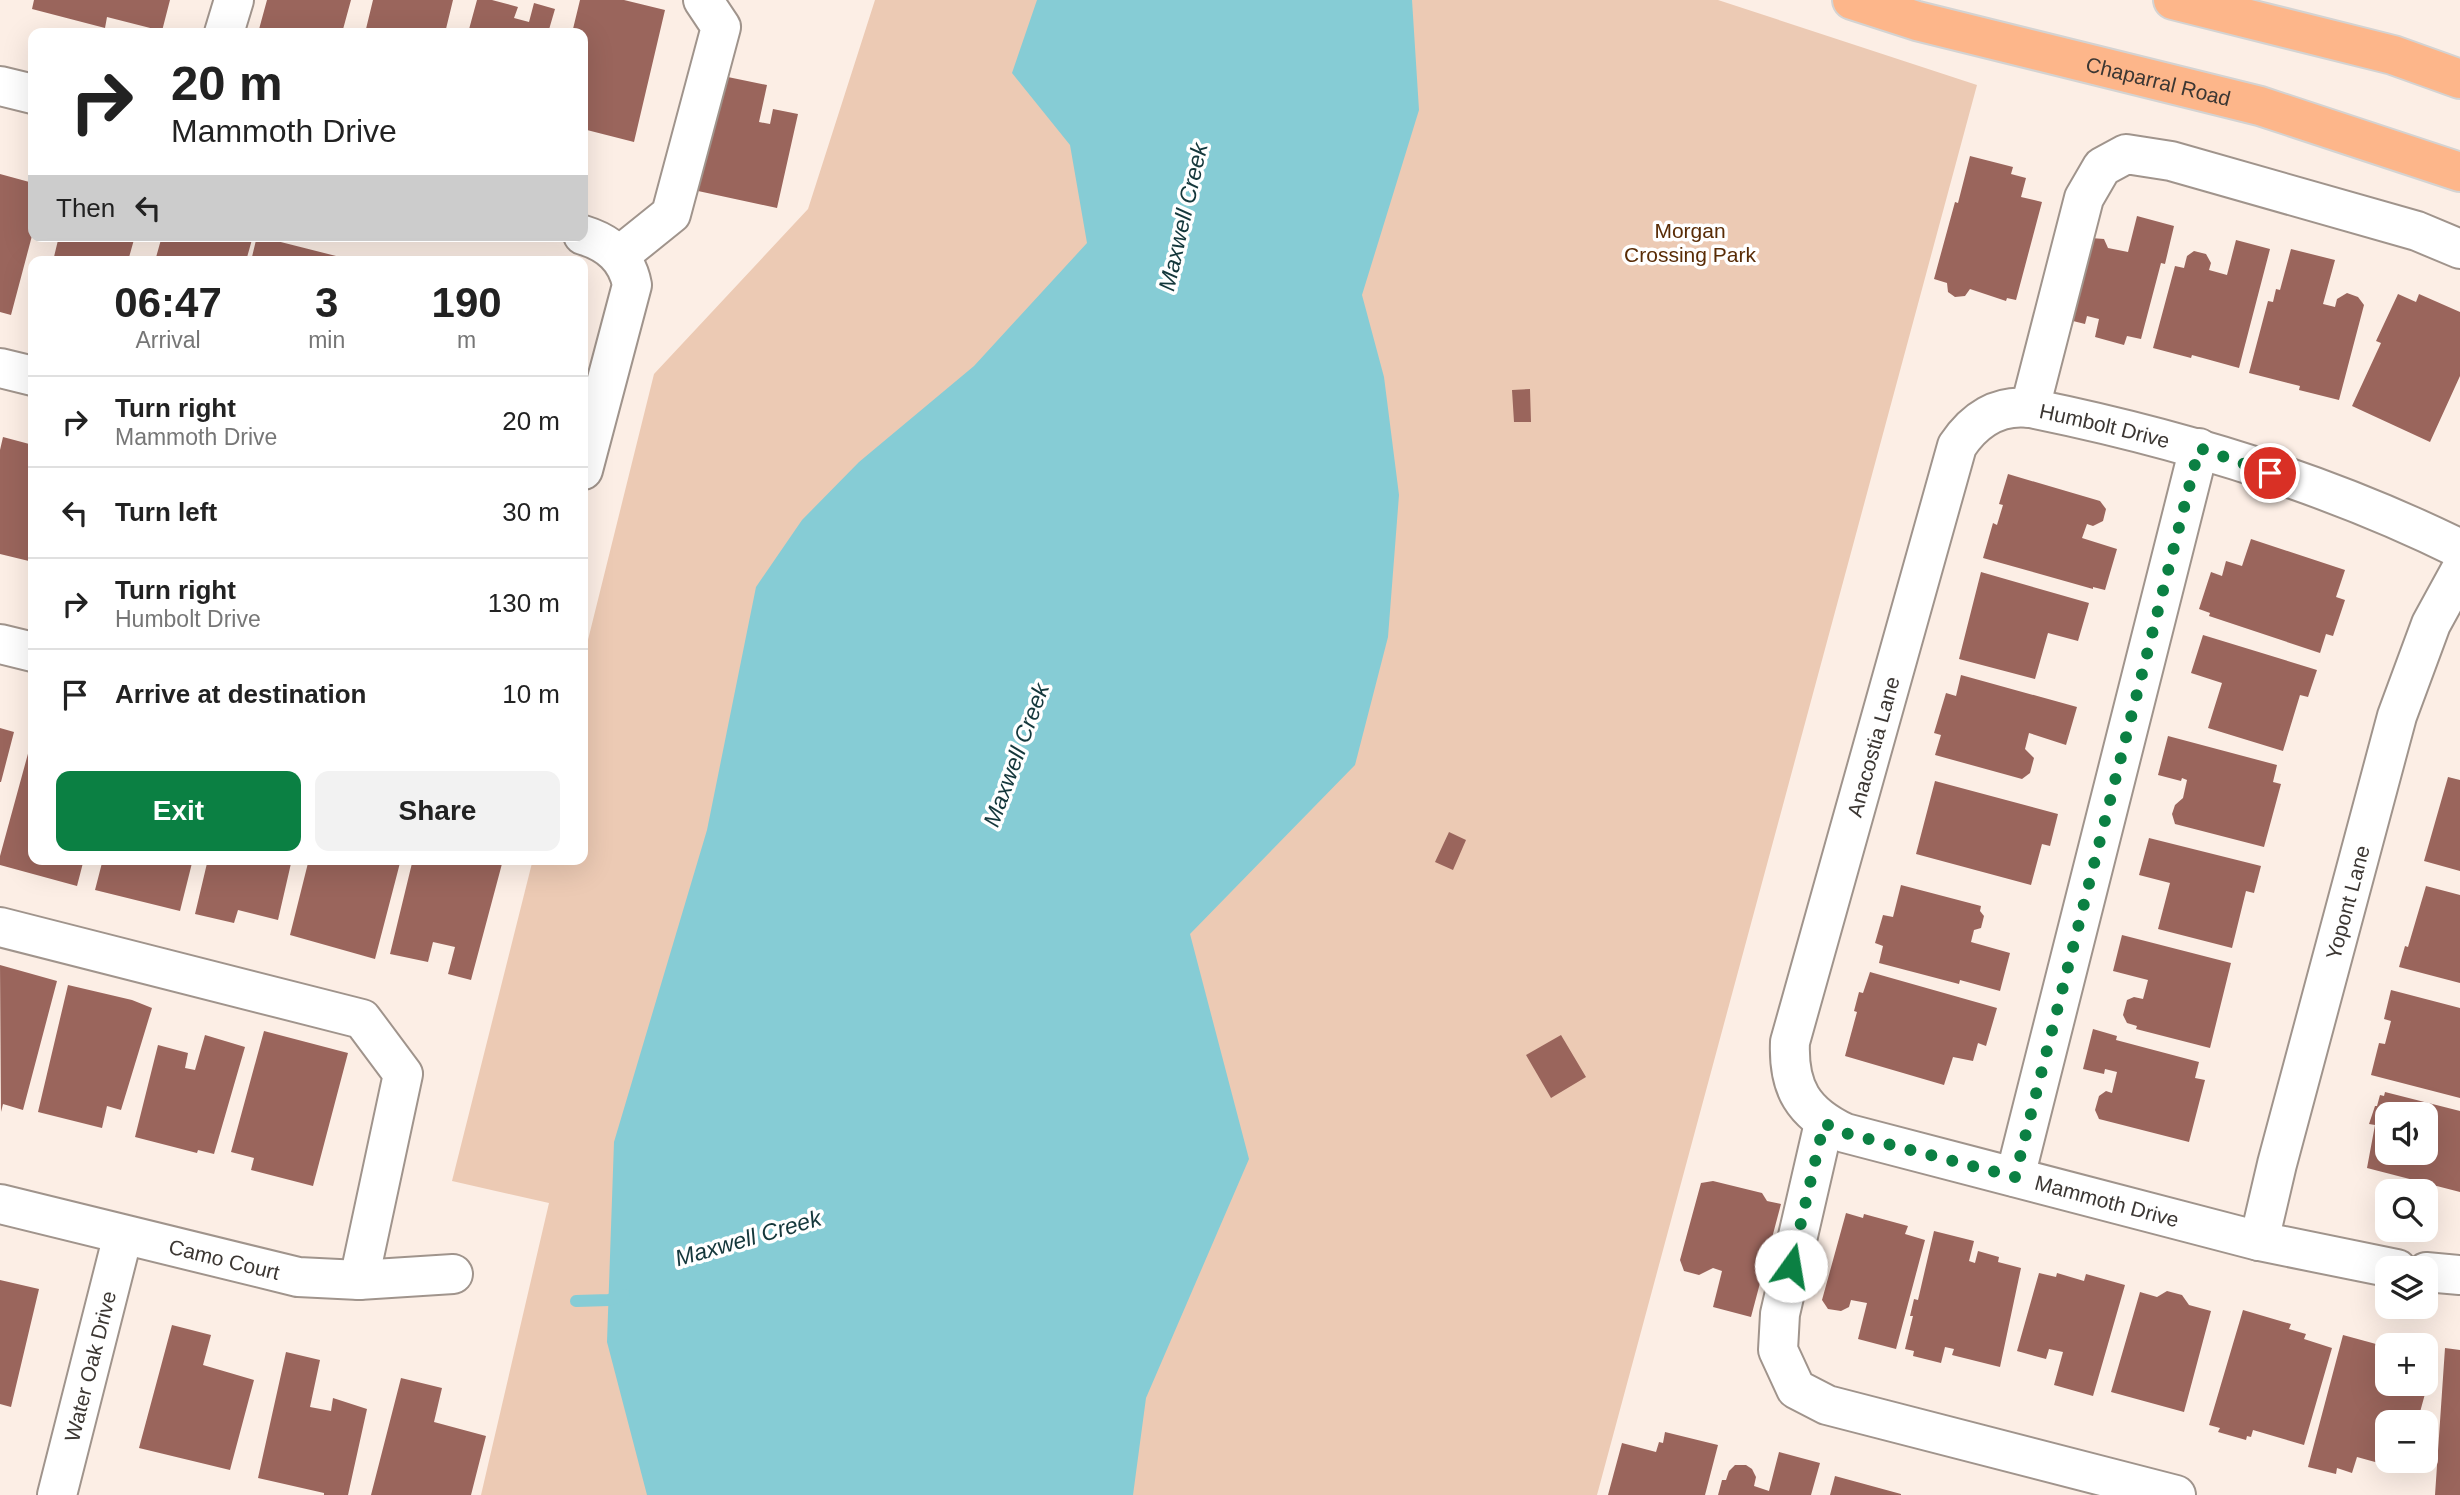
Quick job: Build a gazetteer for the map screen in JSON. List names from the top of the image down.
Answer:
{
  "streets": {
    "main road": ["Chaparral Road"],
    "street": [
      "Humbolt Drive",
      "Anacostia Lane",
      "Yopont Lane",
      "Mammoth Drive",
      "Camo Court",
      "Water Oak Drive"
    ]
  },
  "crossings": [
    ["Humbolt Drive", "Anacostia Lane"],
    ["Anacostia Lane", "Mammoth Drive"],
    ["Yopont Lane", "Mammoth Drive"],
    ["Camo Court", "Water Oak Drive"]
  ],
  "water": ["Maxwell Creek"],
  "parks": ["Morgan Crossing Park"],
  "page": {
    "turn": ["20 m", "Mammoth Drive"],
    "then": "Then",
    "eta": [
      "06:47",
      "Arrival",
      "3",
      "min",
      "190",
      "m"
    ],
    "list": [
      {
        "name": "Turn right",
        "note": "Mammoth Drive",
        "value": "20 m"
      },
      {
        "name": "Turn left",
        "value": "30 m"
      },
      {
        "name": "Turn right",
        "note": "Humbolt Drive",
        "value": "130 m"
      },
      {
        "name": "Arrive at destination",
        "value": "10 m"
      }
    ],
    "buttons": ["Exit", "Share"],
    "map_buttons": ["+", "−"]
  }
}
